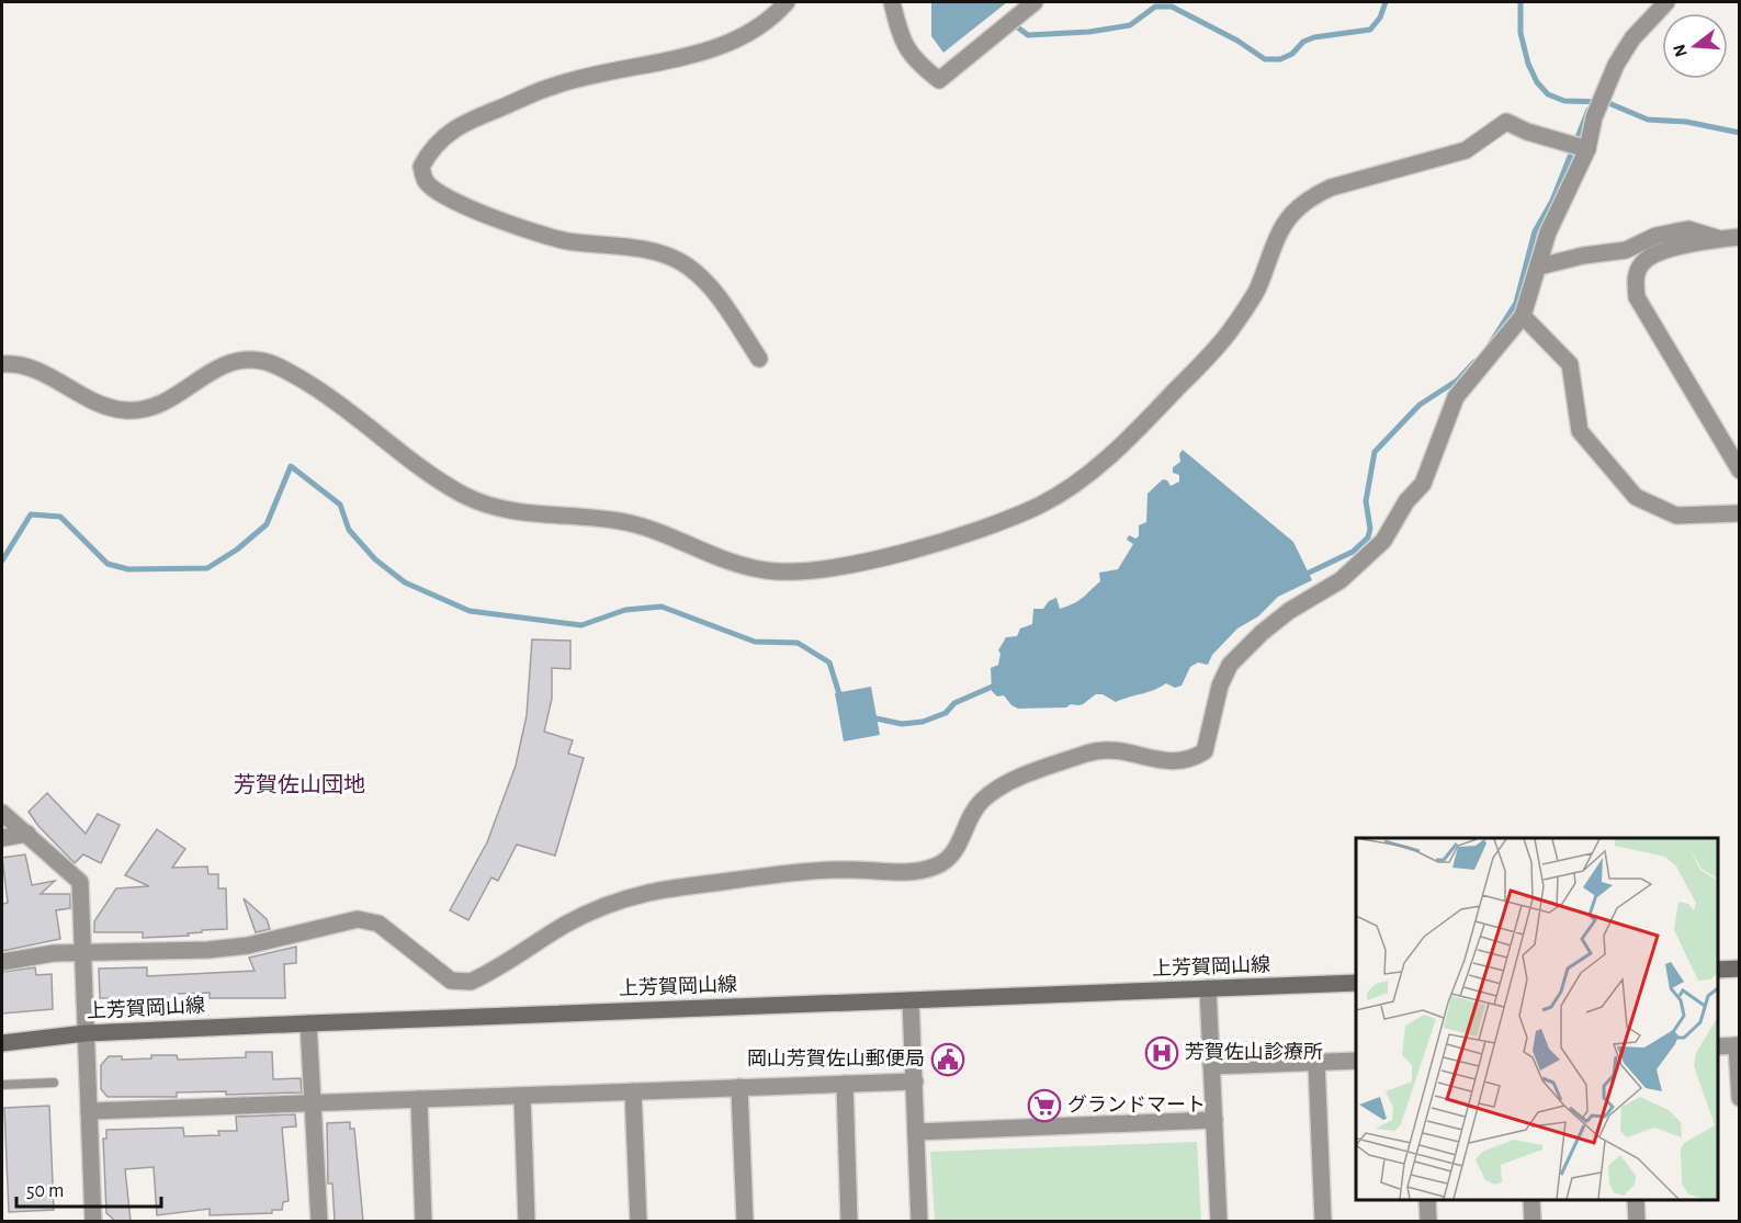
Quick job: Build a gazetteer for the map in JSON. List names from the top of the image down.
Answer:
{
  "streets": {
    "main road": ["上芳賀岡山線"]
  },
  "districts": ["芳賀佐山団地"],
  "places": {
    "hospital": ["芳賀佐山診療所"],
    "public building": ["岡山芳賀佐山郵便局"],
    "supermarket": ["グランドマート"]
  },
  "scale_bar": "50 m",
  "north": "left"
}
